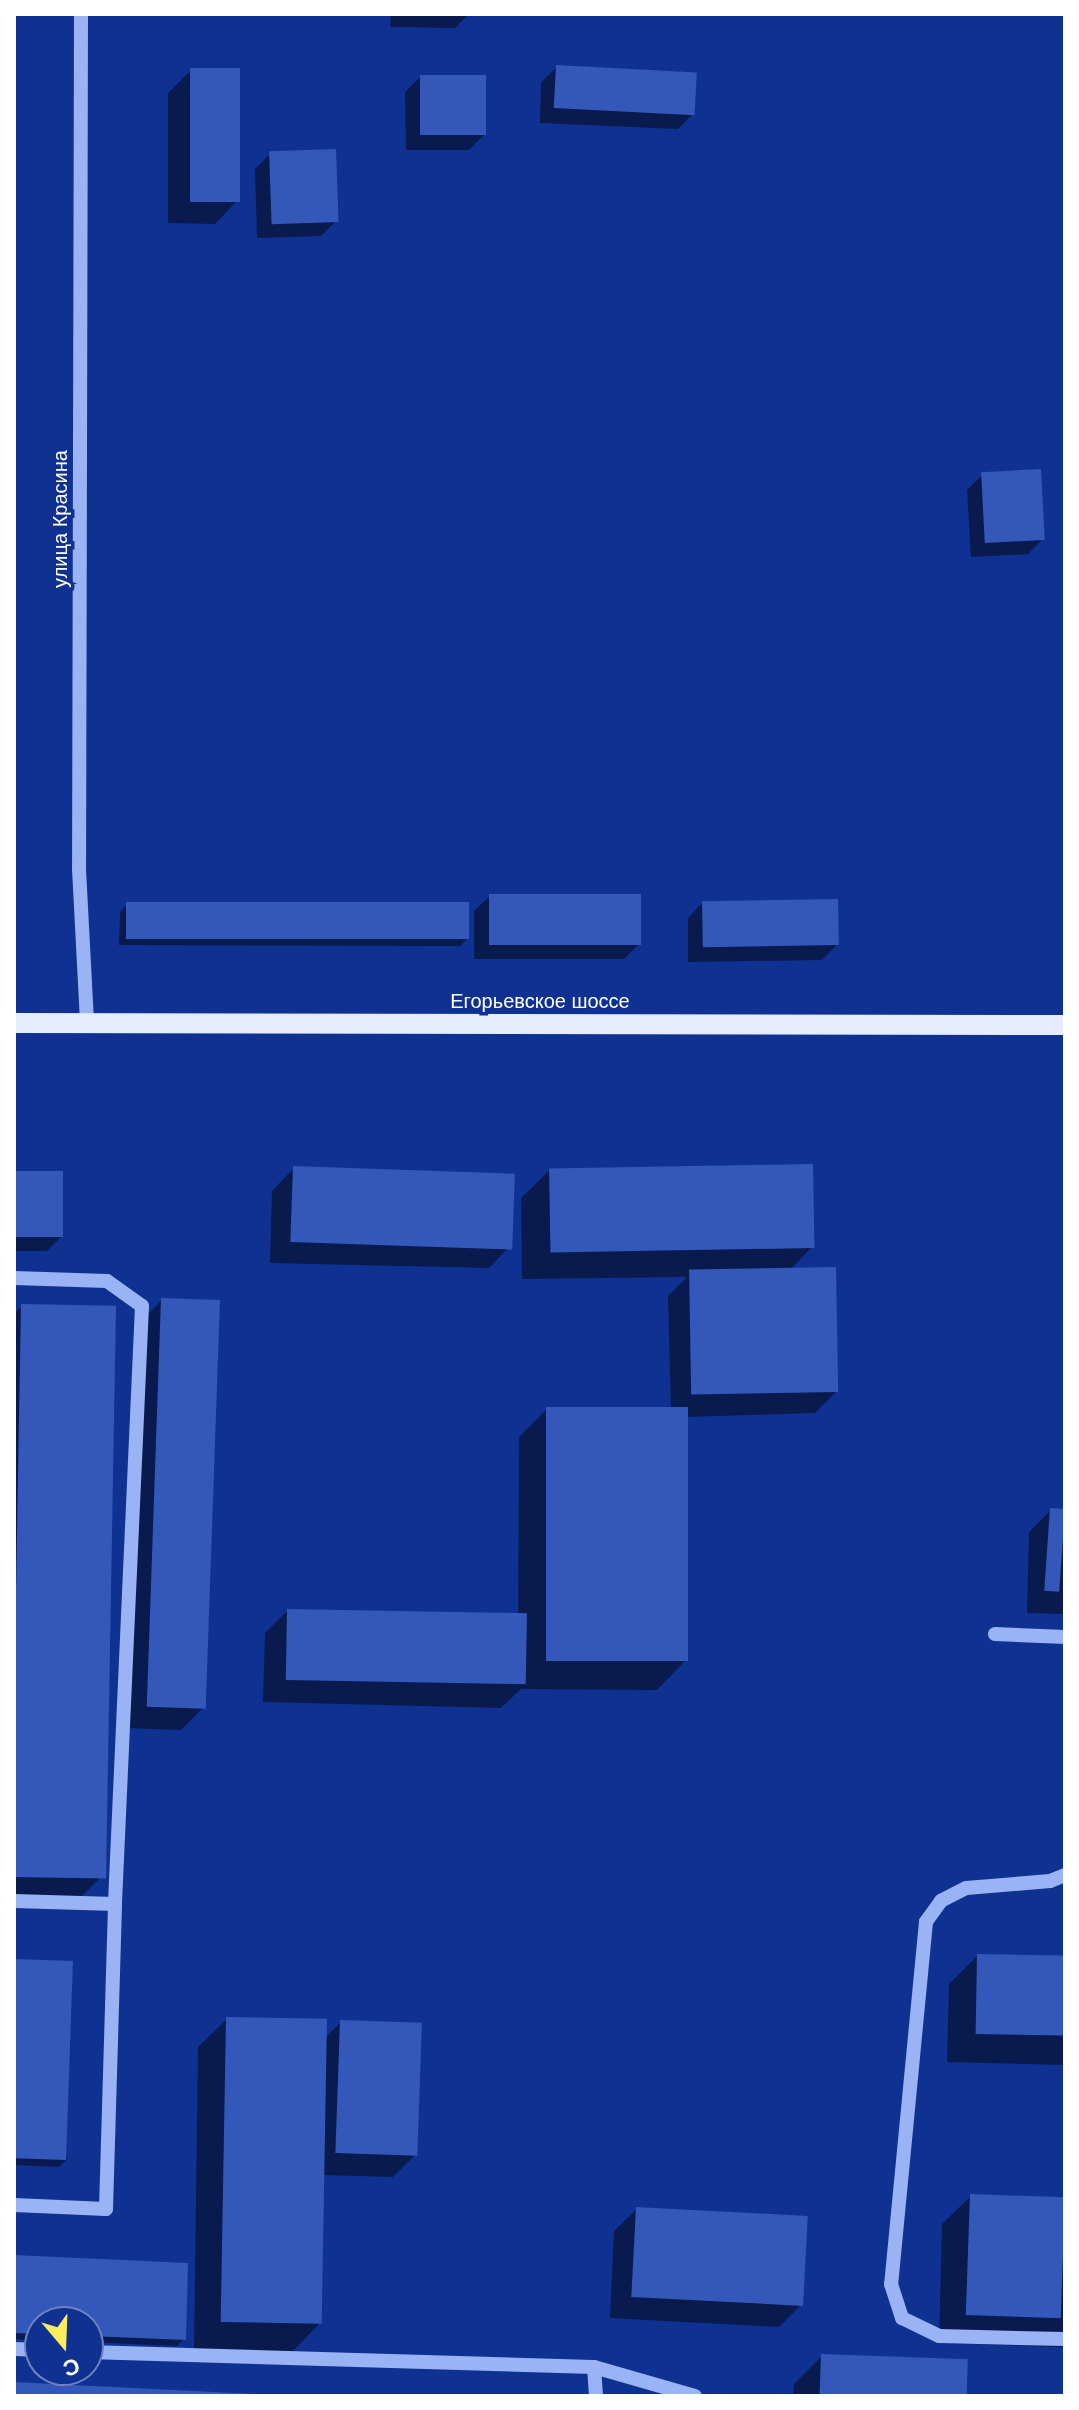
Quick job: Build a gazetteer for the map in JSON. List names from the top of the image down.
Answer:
{
  "streets": {
    "main road": ["Егорьевское шоссе"],
    "lane": ["улица Красина"]
  },
  "crossings": [
    ["улица Красина", "Егорьевское шоссе"]
  ],
  "north": "bottom"
}
